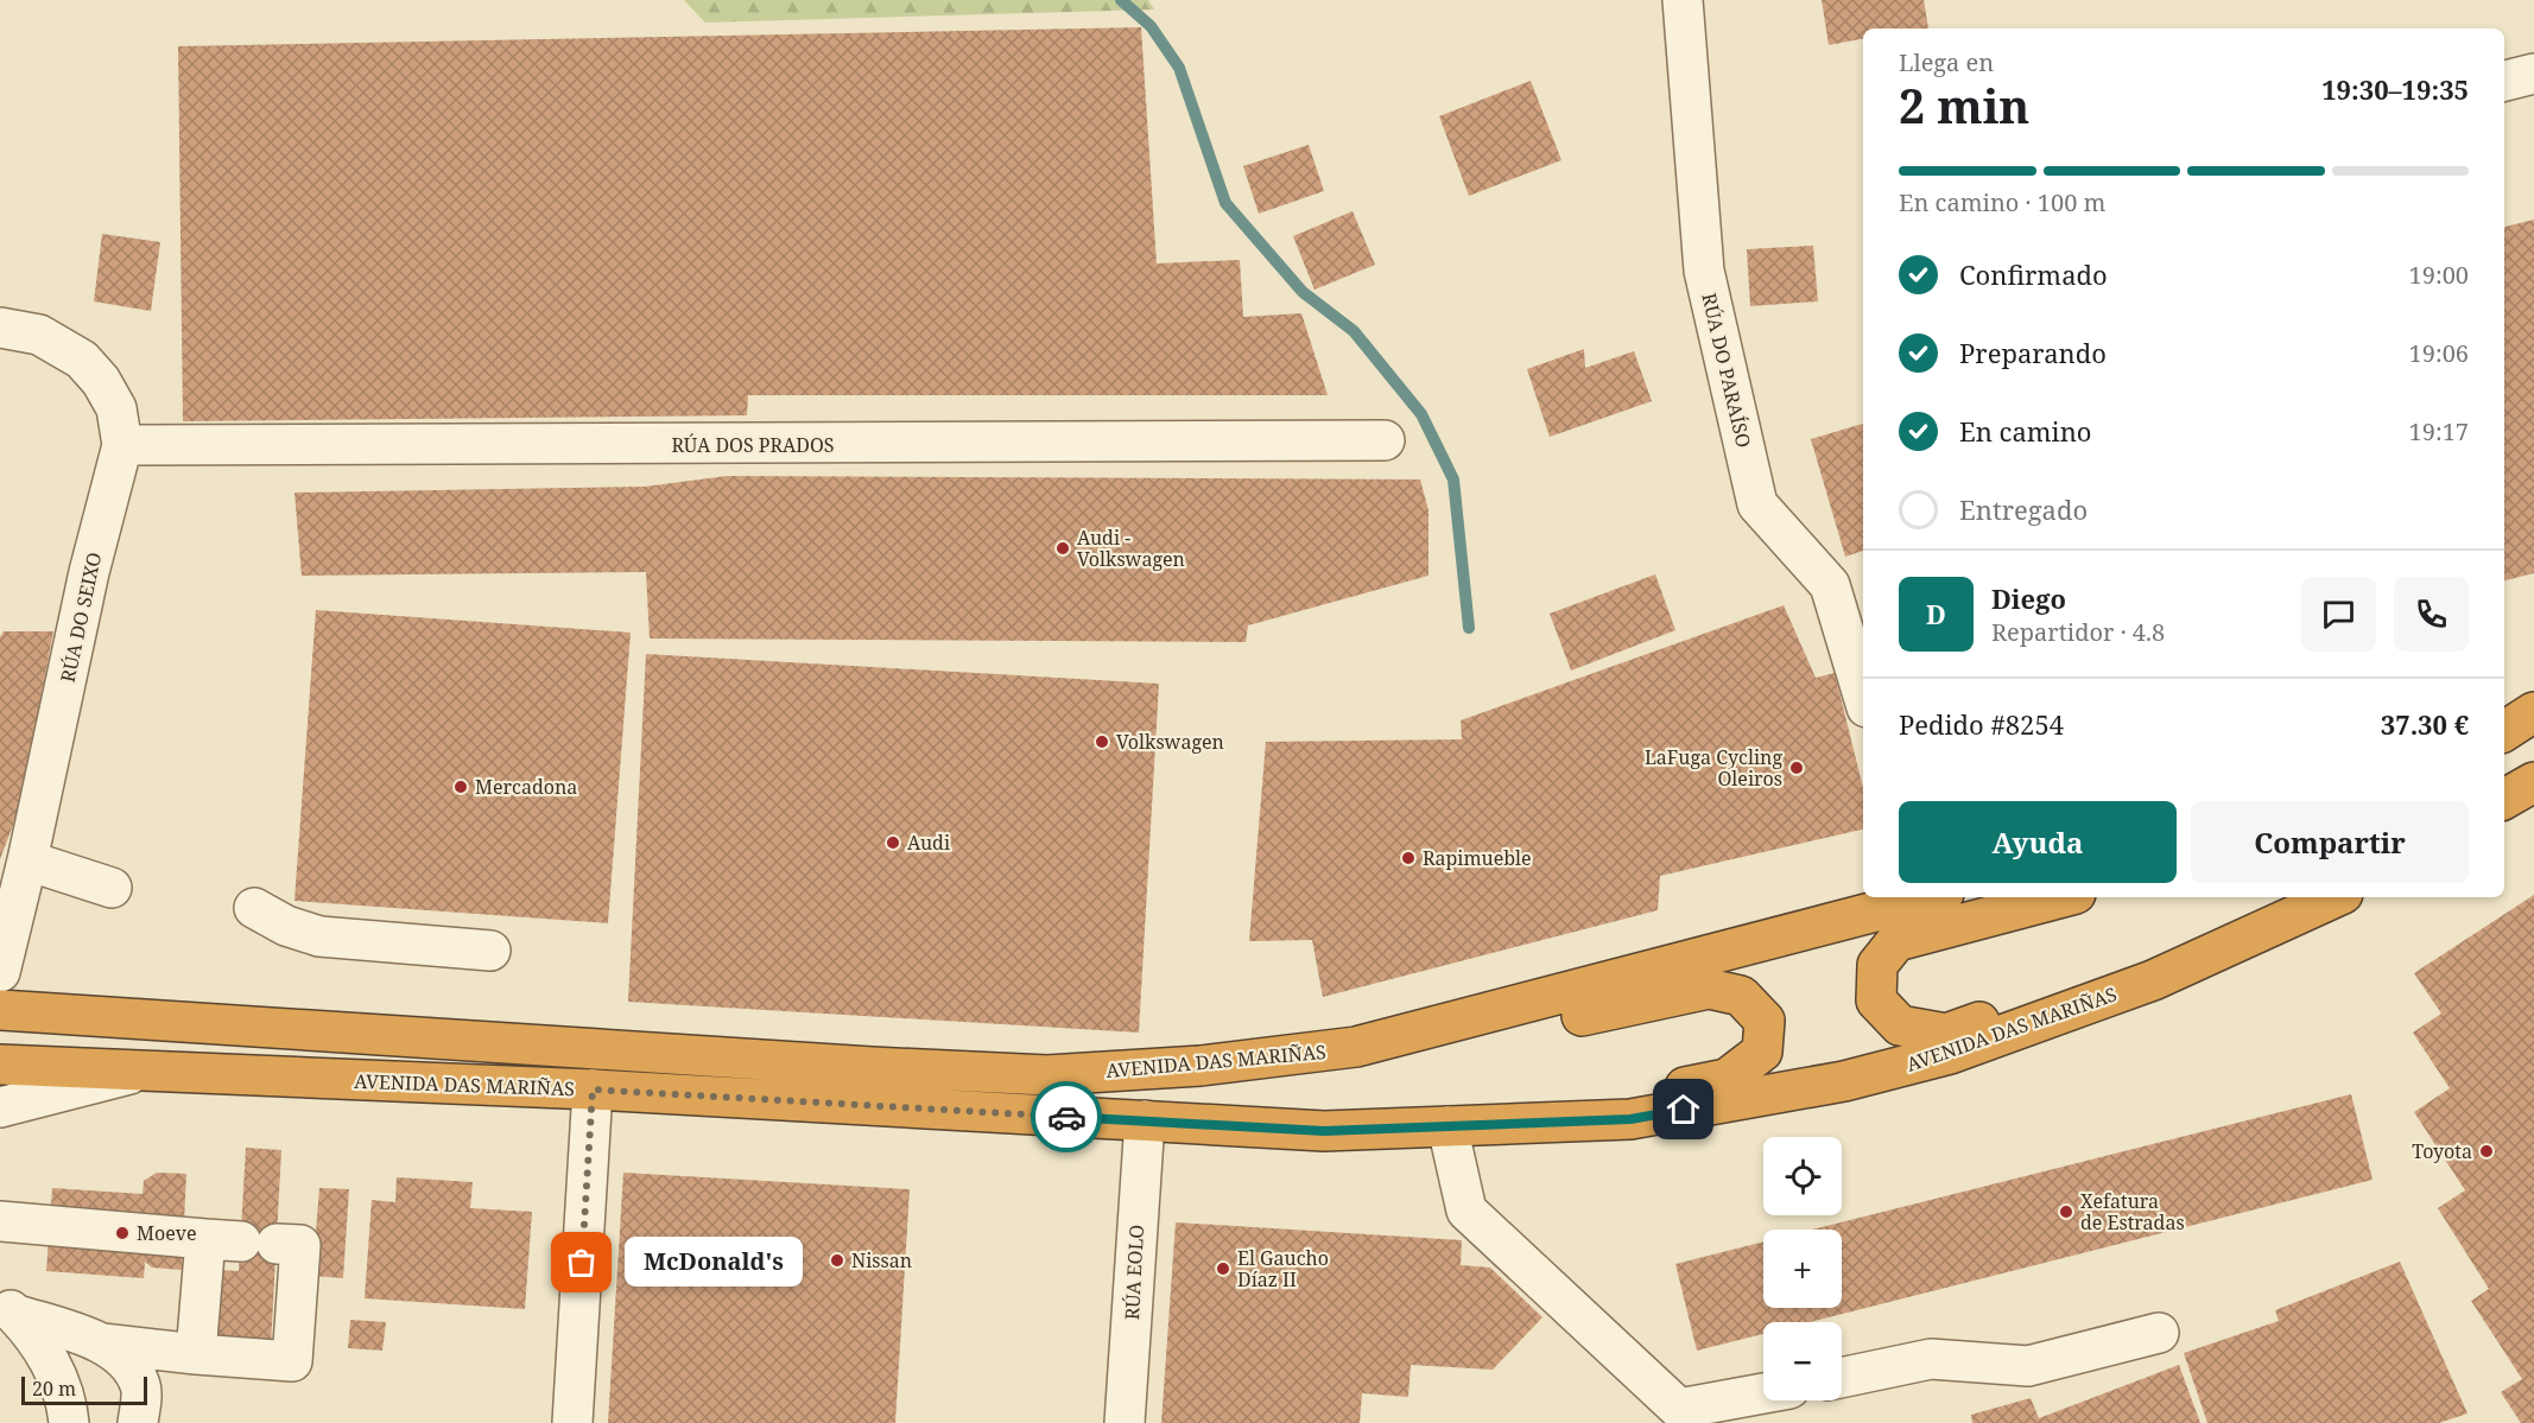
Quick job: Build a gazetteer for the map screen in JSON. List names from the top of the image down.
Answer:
{
  "streets": {
    "highway": ["AVENIDA DAS MARIÑAS"],
    "street": [
      "RÚA DO PARAÍSO",
      "RÚA DOS PRADOS",
      "RÚA DO SEIXO",
      "RÚA EOLO"
    ]
  },
  "crossings": [
    ["RÚA DOS PRADOS", "RÚA DO SEIXO"],
    ["AVENIDA DAS MARIÑAS", "RÚA EOLO"]
  ],
  "places": [
    "Audi - Volkswagen",
    "Volkswagen",
    "LaFuga Cycling Oleiros",
    "Mercadona",
    "Audi",
    "Rapimueble",
    "Toyota",
    "Xefatura de Estradas",
    "Moeve",
    "Nissan",
    "McDonald's",
    "El Gaucho Díaz II"
  ],
  "scale_bar": "20 m",
  "page": {
    "heading": ["2 min", "Llega en", "19:30–19:35"],
    "panel": [
      "Diego",
      "Repartidor · 4.8",
      "Pedido #8254",
      "37.30 €"
    ],
    "bar": "En camino · 100 m",
    "list": [
      ["Confirmado", "19:00"],
      ["Preparando", "19:06"],
      ["En camino", "19:17"],
      "Entregado"
    ],
    "round": "D",
    "buttons": ["Ayuda", "Compartir"],
    "map_buttons": ["+", "−"],
    "bubble": "McDonald's",
    "scale": "20 m"
  }
}
